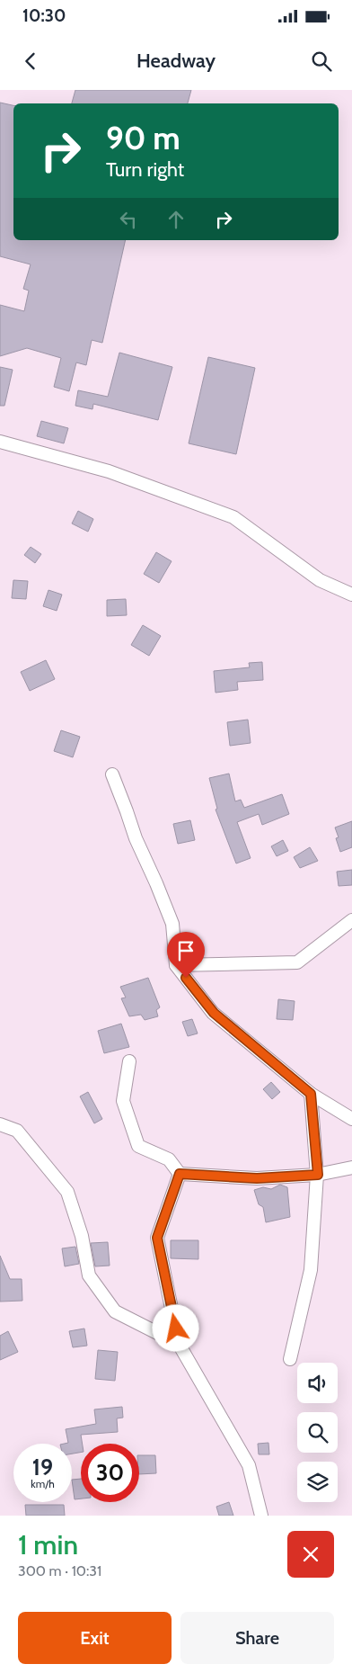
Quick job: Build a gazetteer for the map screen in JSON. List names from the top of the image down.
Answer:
{
  "page": {
    "status": "10:30",
    "header": "Headway",
    "turn": ["90 m", "Turn right"],
    "speed": "19 km/h",
    "limit": "30",
    "heading": ["1 min", "300 m · 10:31"],
    "buttons": ["Exit", "Share"]
  }
}
